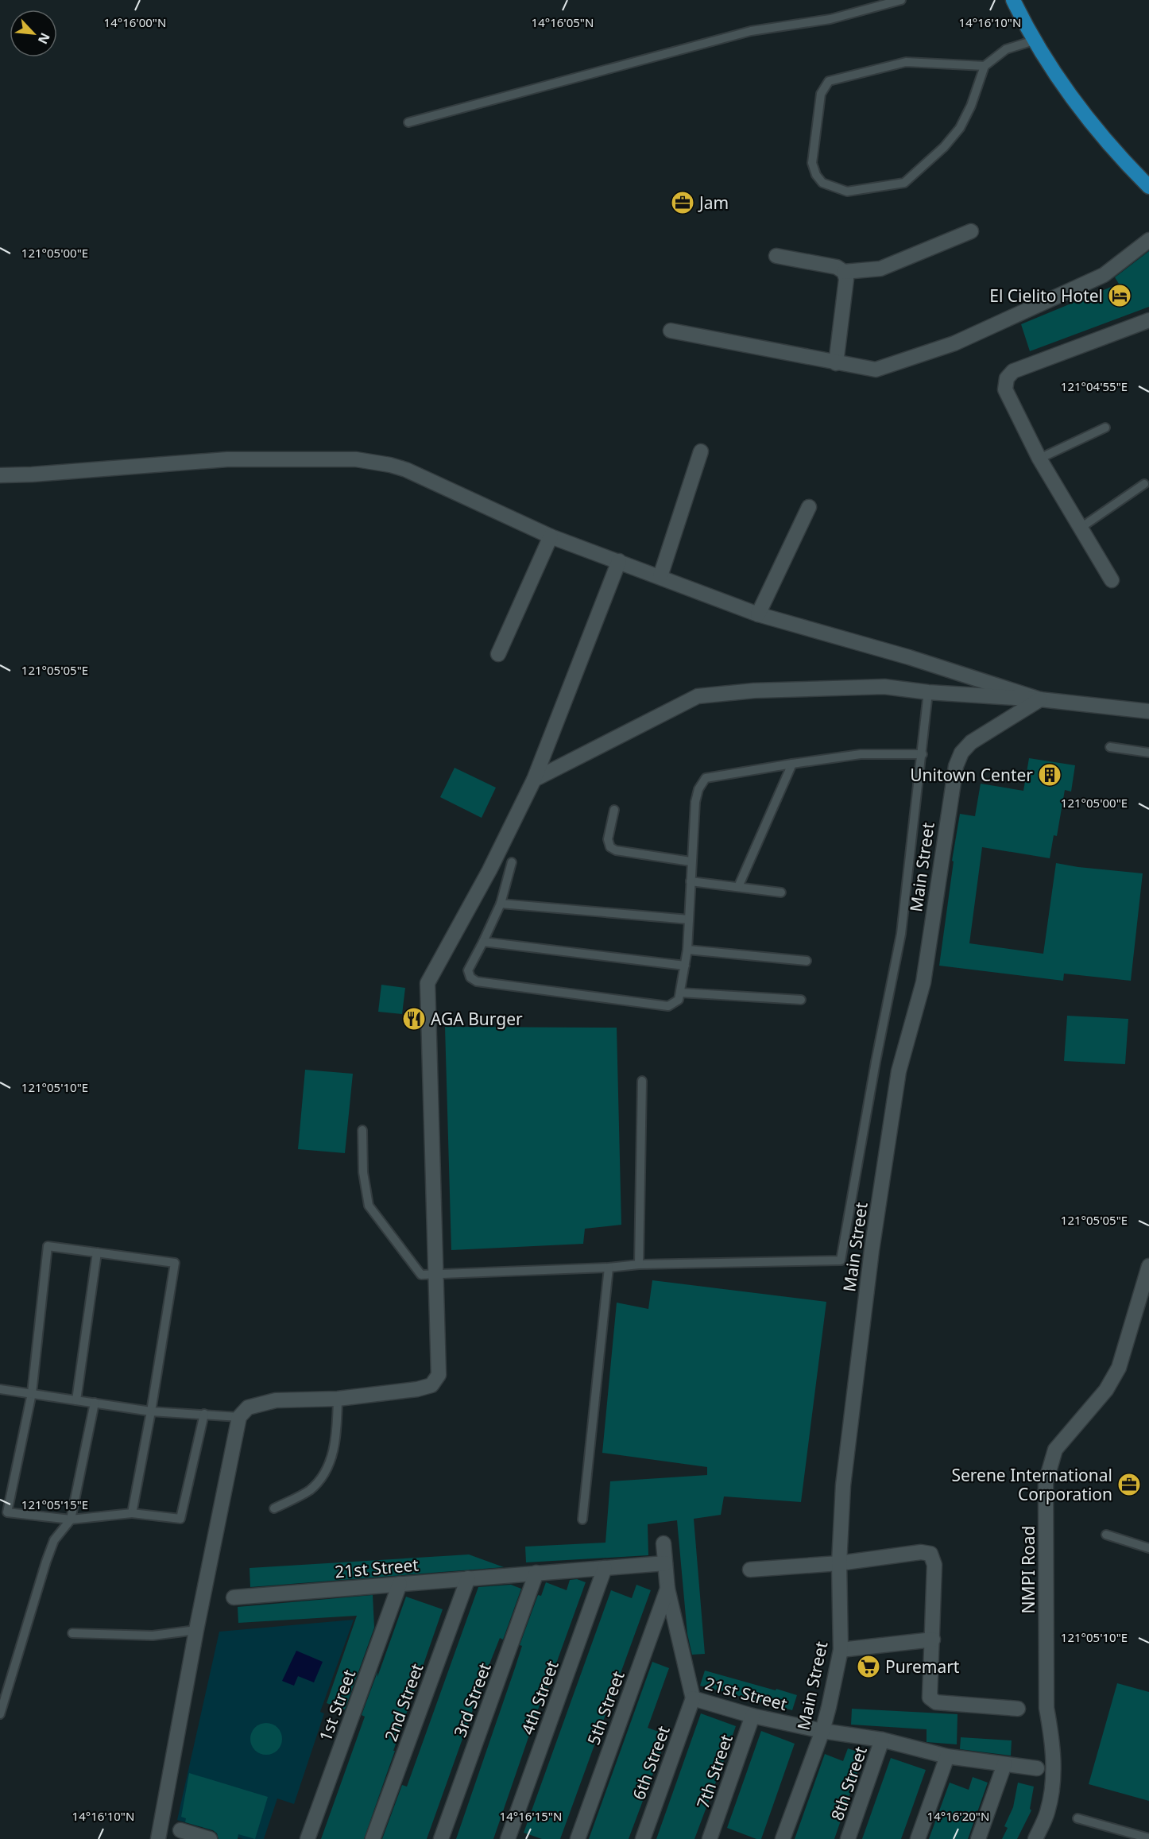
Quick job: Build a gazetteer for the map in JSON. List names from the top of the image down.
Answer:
{
  "streets": {
    "street": [
      "Main Street",
      "21st Street",
      "NMPI Road",
      "4th Street",
      "3rd Street",
      "2nd Street",
      "1st Street",
      "5th Street",
      "6th Street",
      "7th Street",
      "8th Street"
    ]
  },
  "crossings": [
    ["Main Street", "21st Street"],
    ["21st Street", "4th Street"],
    ["21st Street", "3rd Street"],
    ["21st Street", "2nd Street"],
    ["21st Street", "1st Street"],
    ["21st Street", "5th Street"],
    ["21st Street", "6th Street"],
    ["21st Street", "7th Street"],
    ["21st Street", "8th Street"]
  ],
  "places": {
    "office": ["Jam", "Serene International Corporation"],
    "hotel": ["El Cielito Hotel"],
    "building": ["Unitown Center"],
    "restaurant": ["AGA Burger"],
    "supermarket": ["Puremart"]
  },
  "north": "bottom right",
  "coordinates": [
    "14°16'00\"N",
    "14°16'05\"N",
    "14°16'10\"N",
    "121°05'00\"E",
    "121°04'55\"E",
    "121°05'05\"E",
    "121°05'10\"E",
    "121°05'15\"E",
    "14°16'15\"N",
    "14°16'20\"N"
  ]
}
